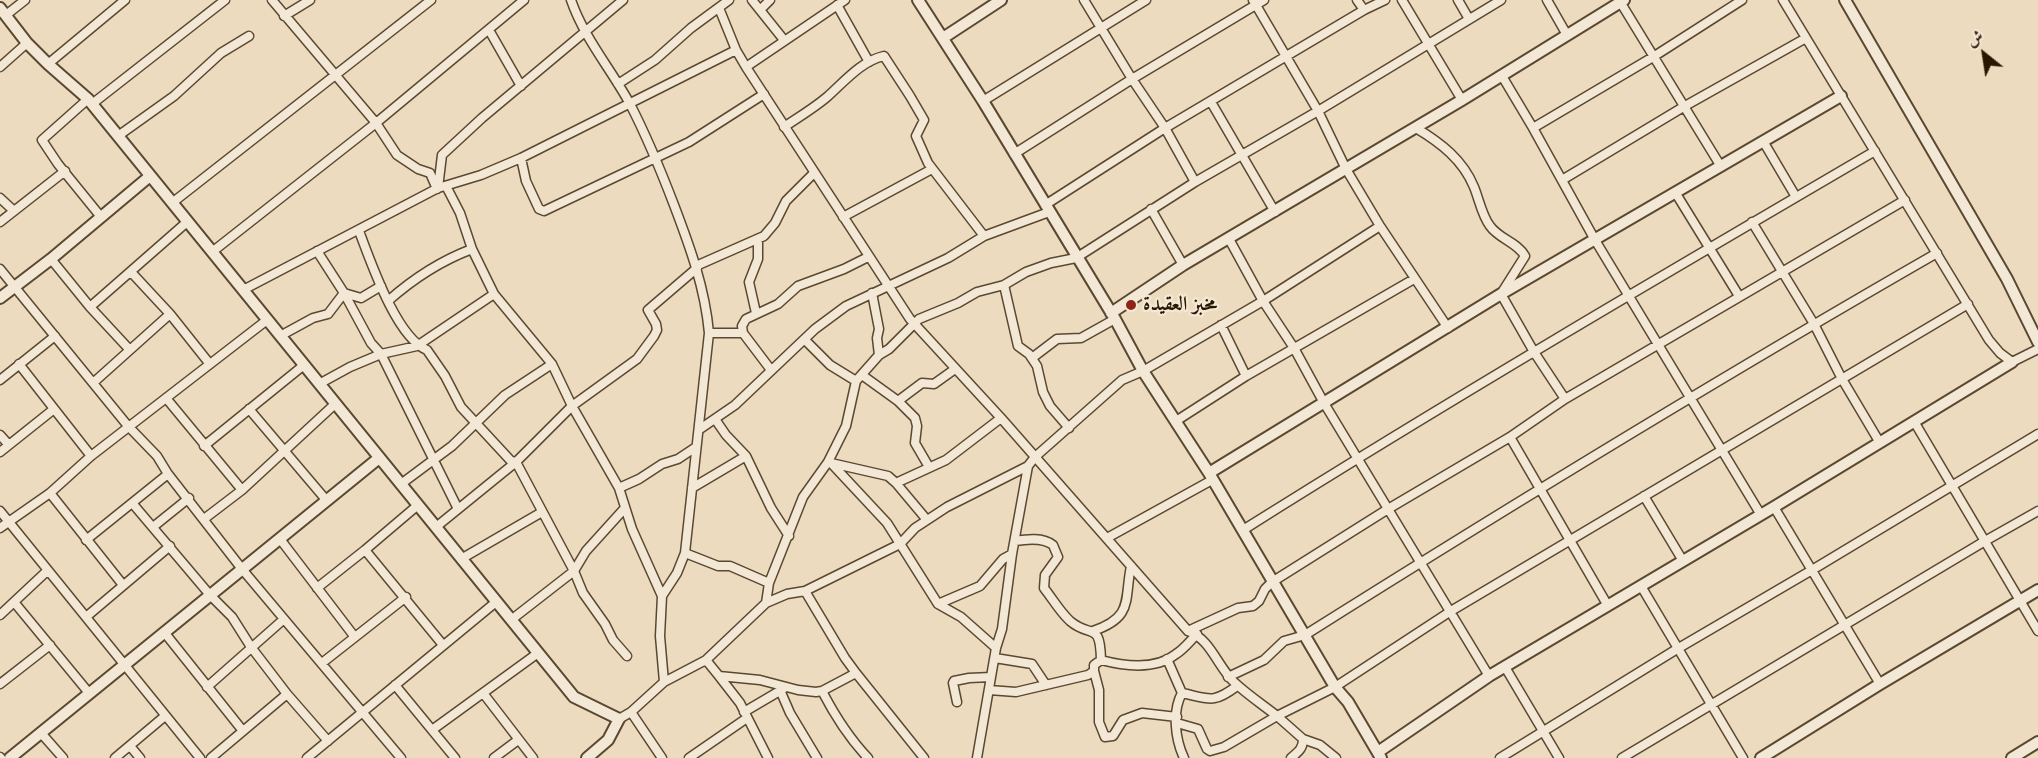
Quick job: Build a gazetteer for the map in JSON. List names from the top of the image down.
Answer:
{
  "places": ["مخبز العقيدة"],
  "north": "top left"
}
